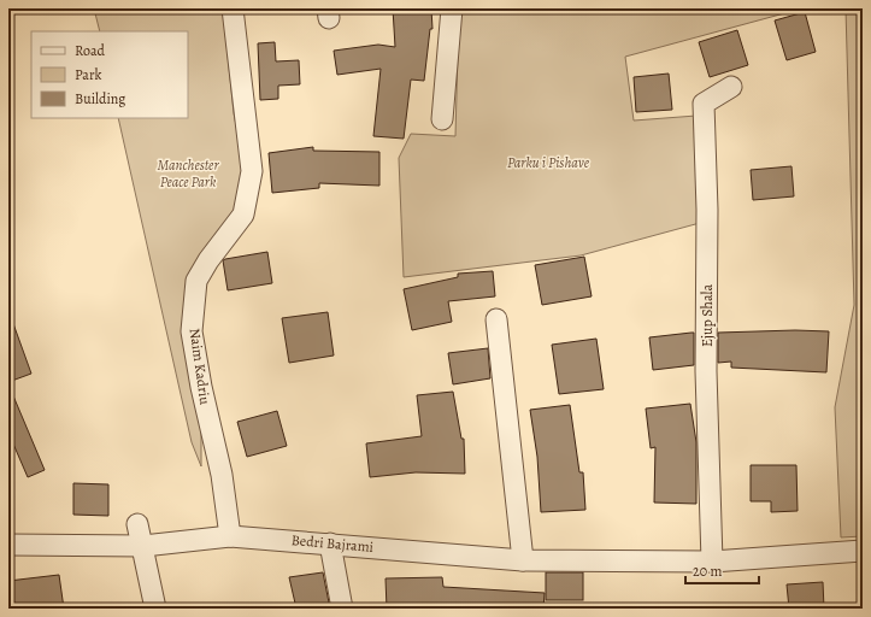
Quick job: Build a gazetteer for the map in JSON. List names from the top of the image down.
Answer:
{
  "streets": {
    "street": ["Ejup Shala", "Naim Kadriu", "Bedri Bajrami"]
  },
  "crossings": [
    ["Ejup Shala", "Bedri Bajrami"],
    ["Naim Kadriu", "Bedri Bajrami"]
  ],
  "parks": ["Parku i Pishave", "Manchester Peace Park"],
  "legend": ["Road", "Park", "Building"],
  "scale_bar": "20 m"
}
